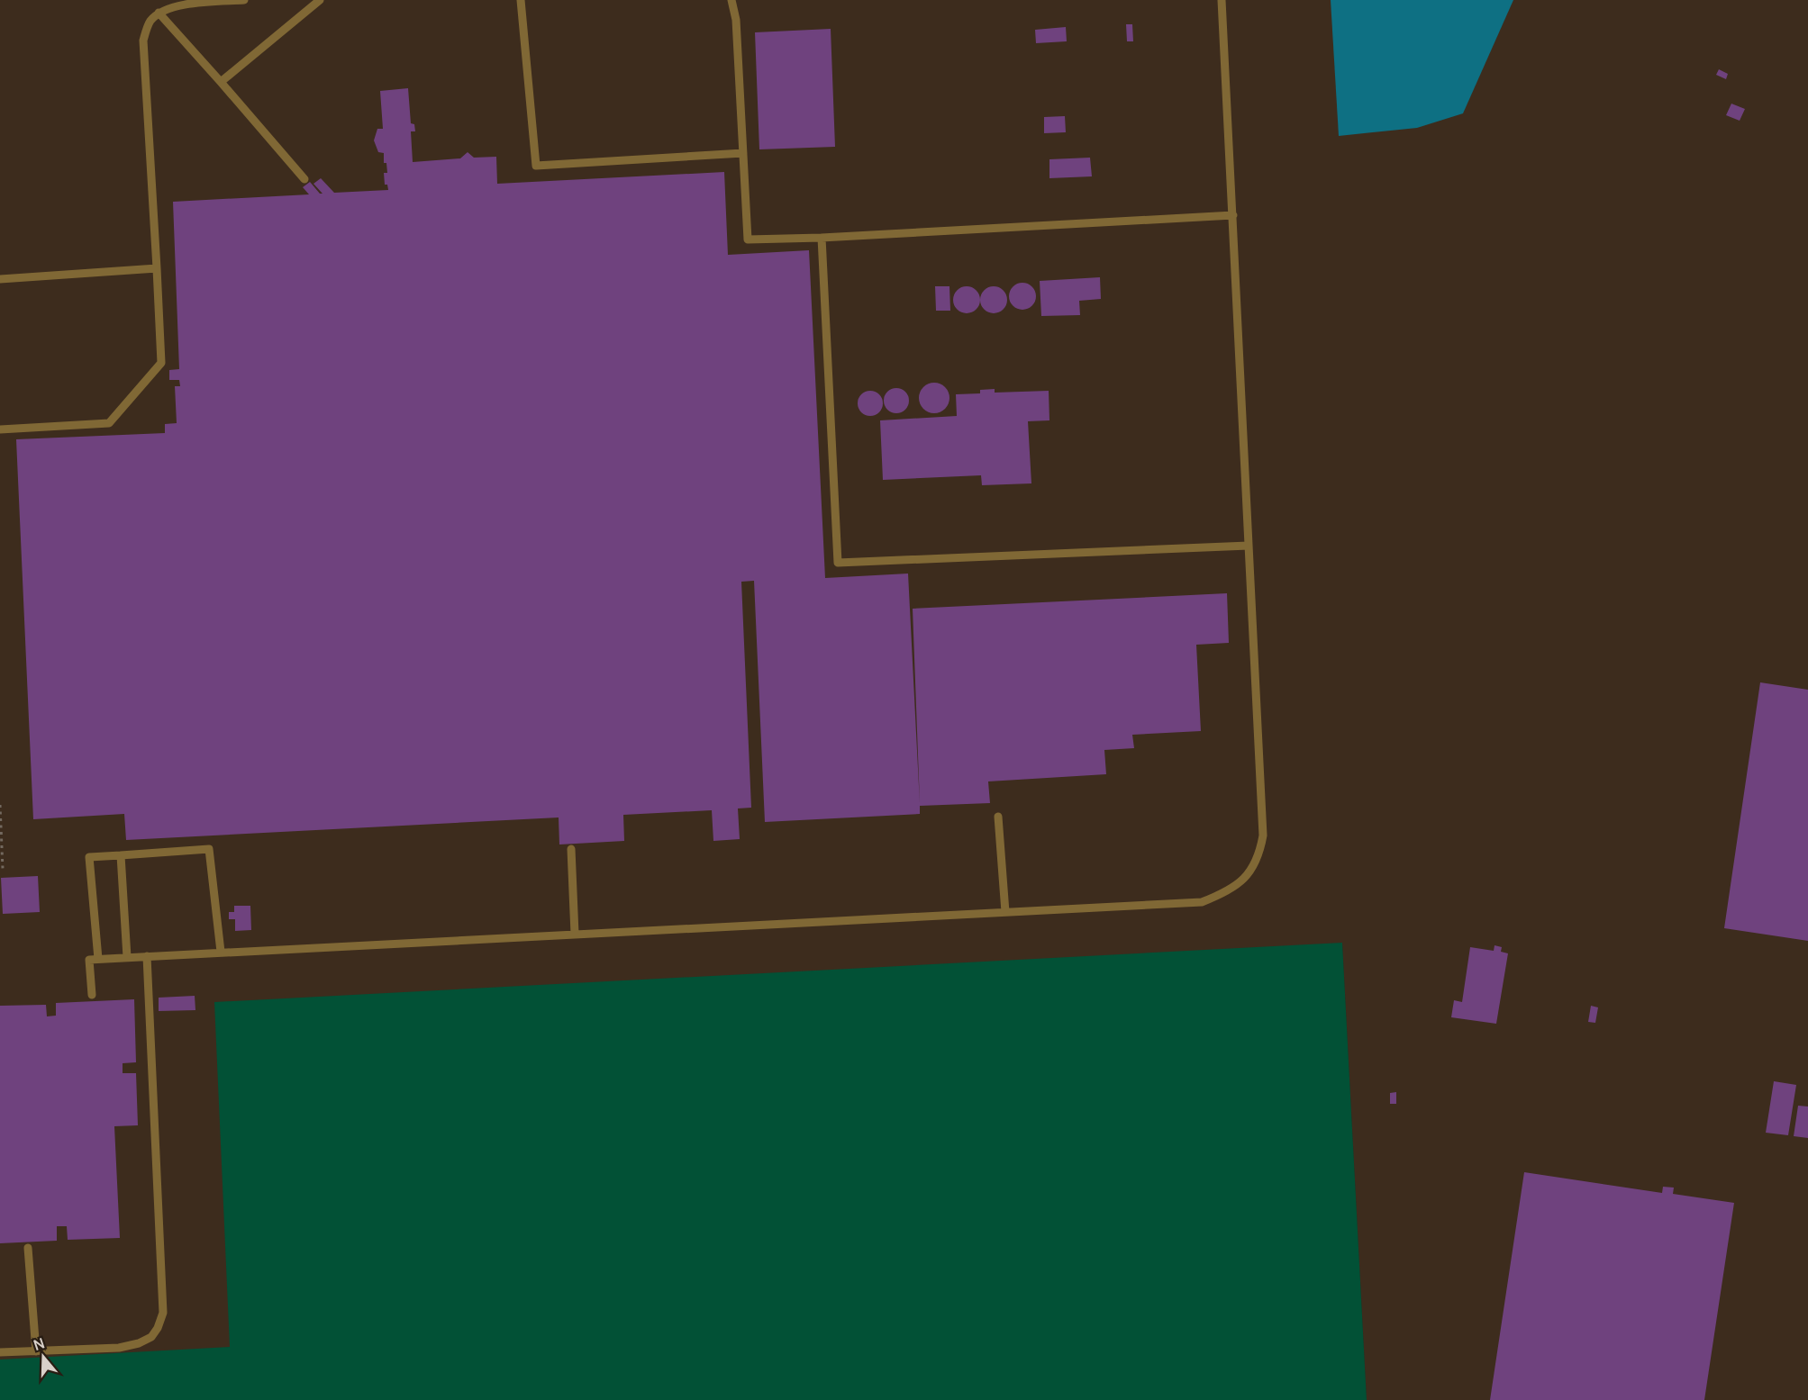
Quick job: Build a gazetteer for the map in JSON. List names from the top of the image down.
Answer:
{
  "north": "top"
}
